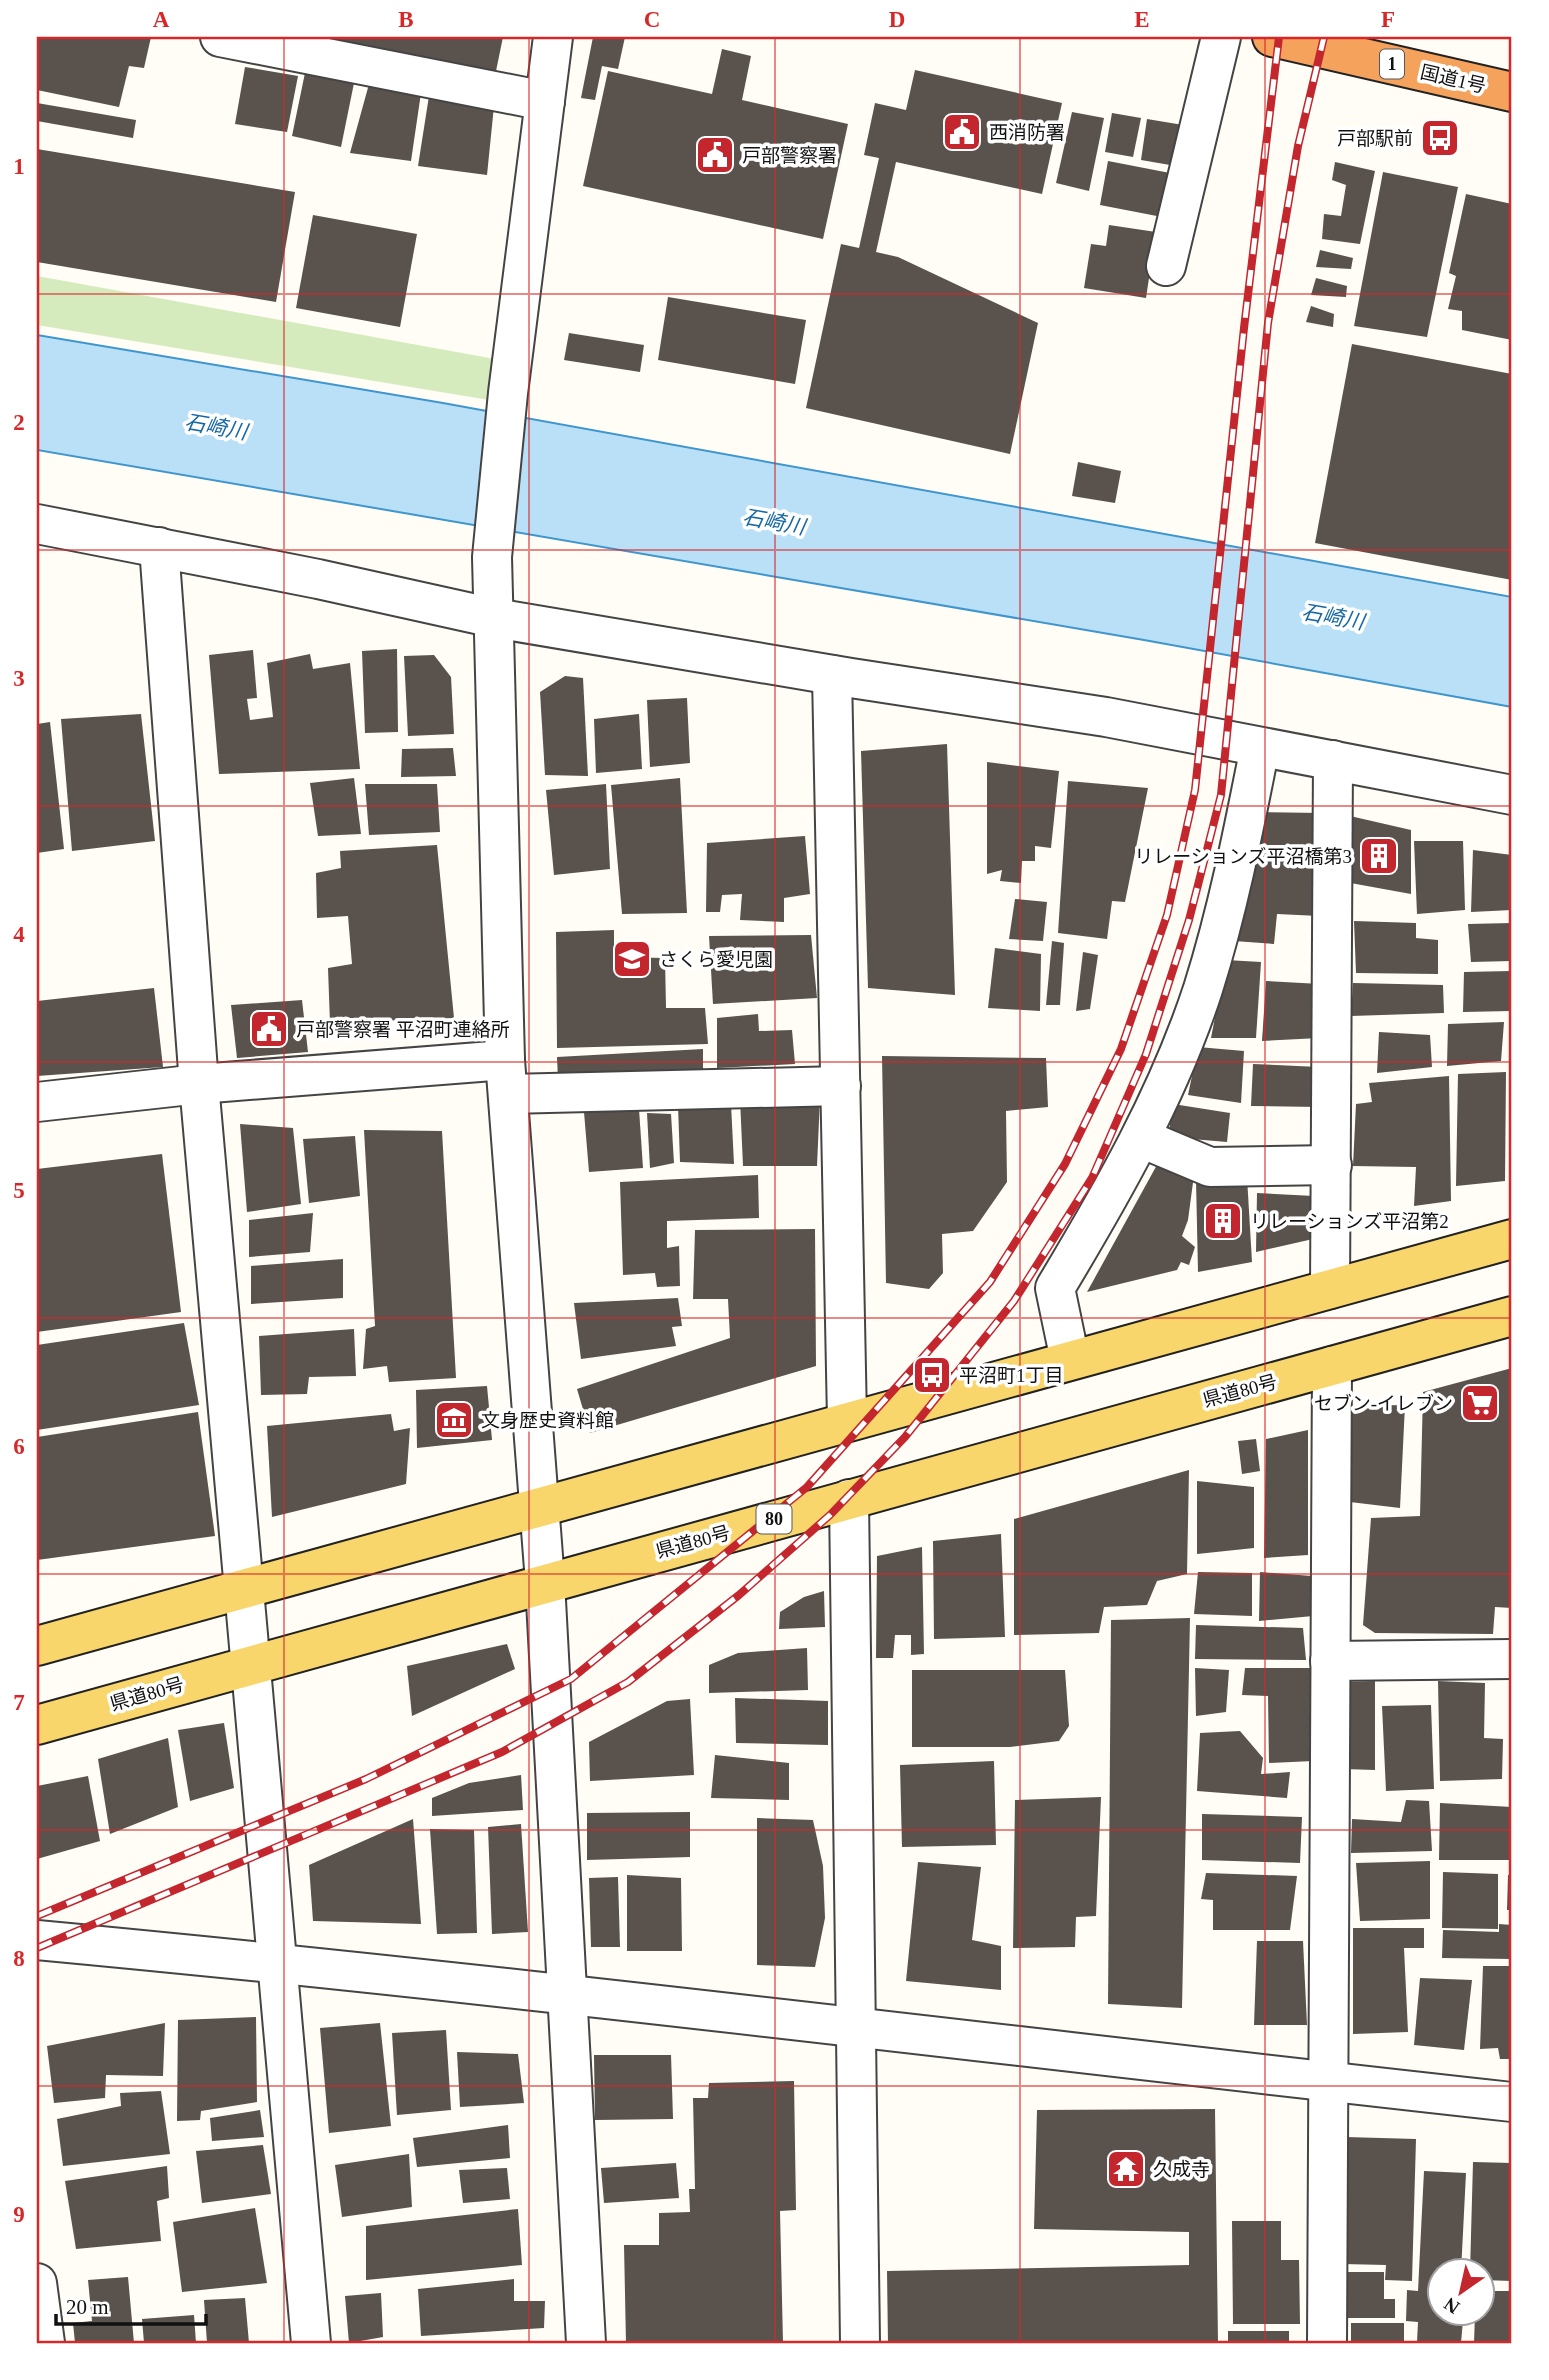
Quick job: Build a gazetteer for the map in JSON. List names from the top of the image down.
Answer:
{
  "streets": {
    "highway": ["1", "国道1号"],
    "main road": ["県道80号", "80"]
  },
  "water": ["石崎川"],
  "places": {
    "public building": ["西消防署", "戸部警察署", "戸部警察署 平沼町連絡所"],
    "bus stop": ["戸部駅前", "平沼町1丁目"],
    "building": ["リレーションズ平沼橋第3", "リレーションズ平沼第2"],
    "school or university": ["さくら愛児園"],
    "supermarket": ["セブン-イレブン"],
    "museum": ["文身歴史資料館"],
    "temple": ["久成寺"]
  },
  "scale_bar": "20 m",
  "north": "bottom left",
  "grid": {
    "columns": [
      "A",
      "B",
      "C",
      "D",
      "E",
      "F"
    ],
    "rows": [
      "1",
      "2",
      "3",
      "4",
      "5",
      "6",
      "7",
      "8",
      "9"
    ]
  }
}
